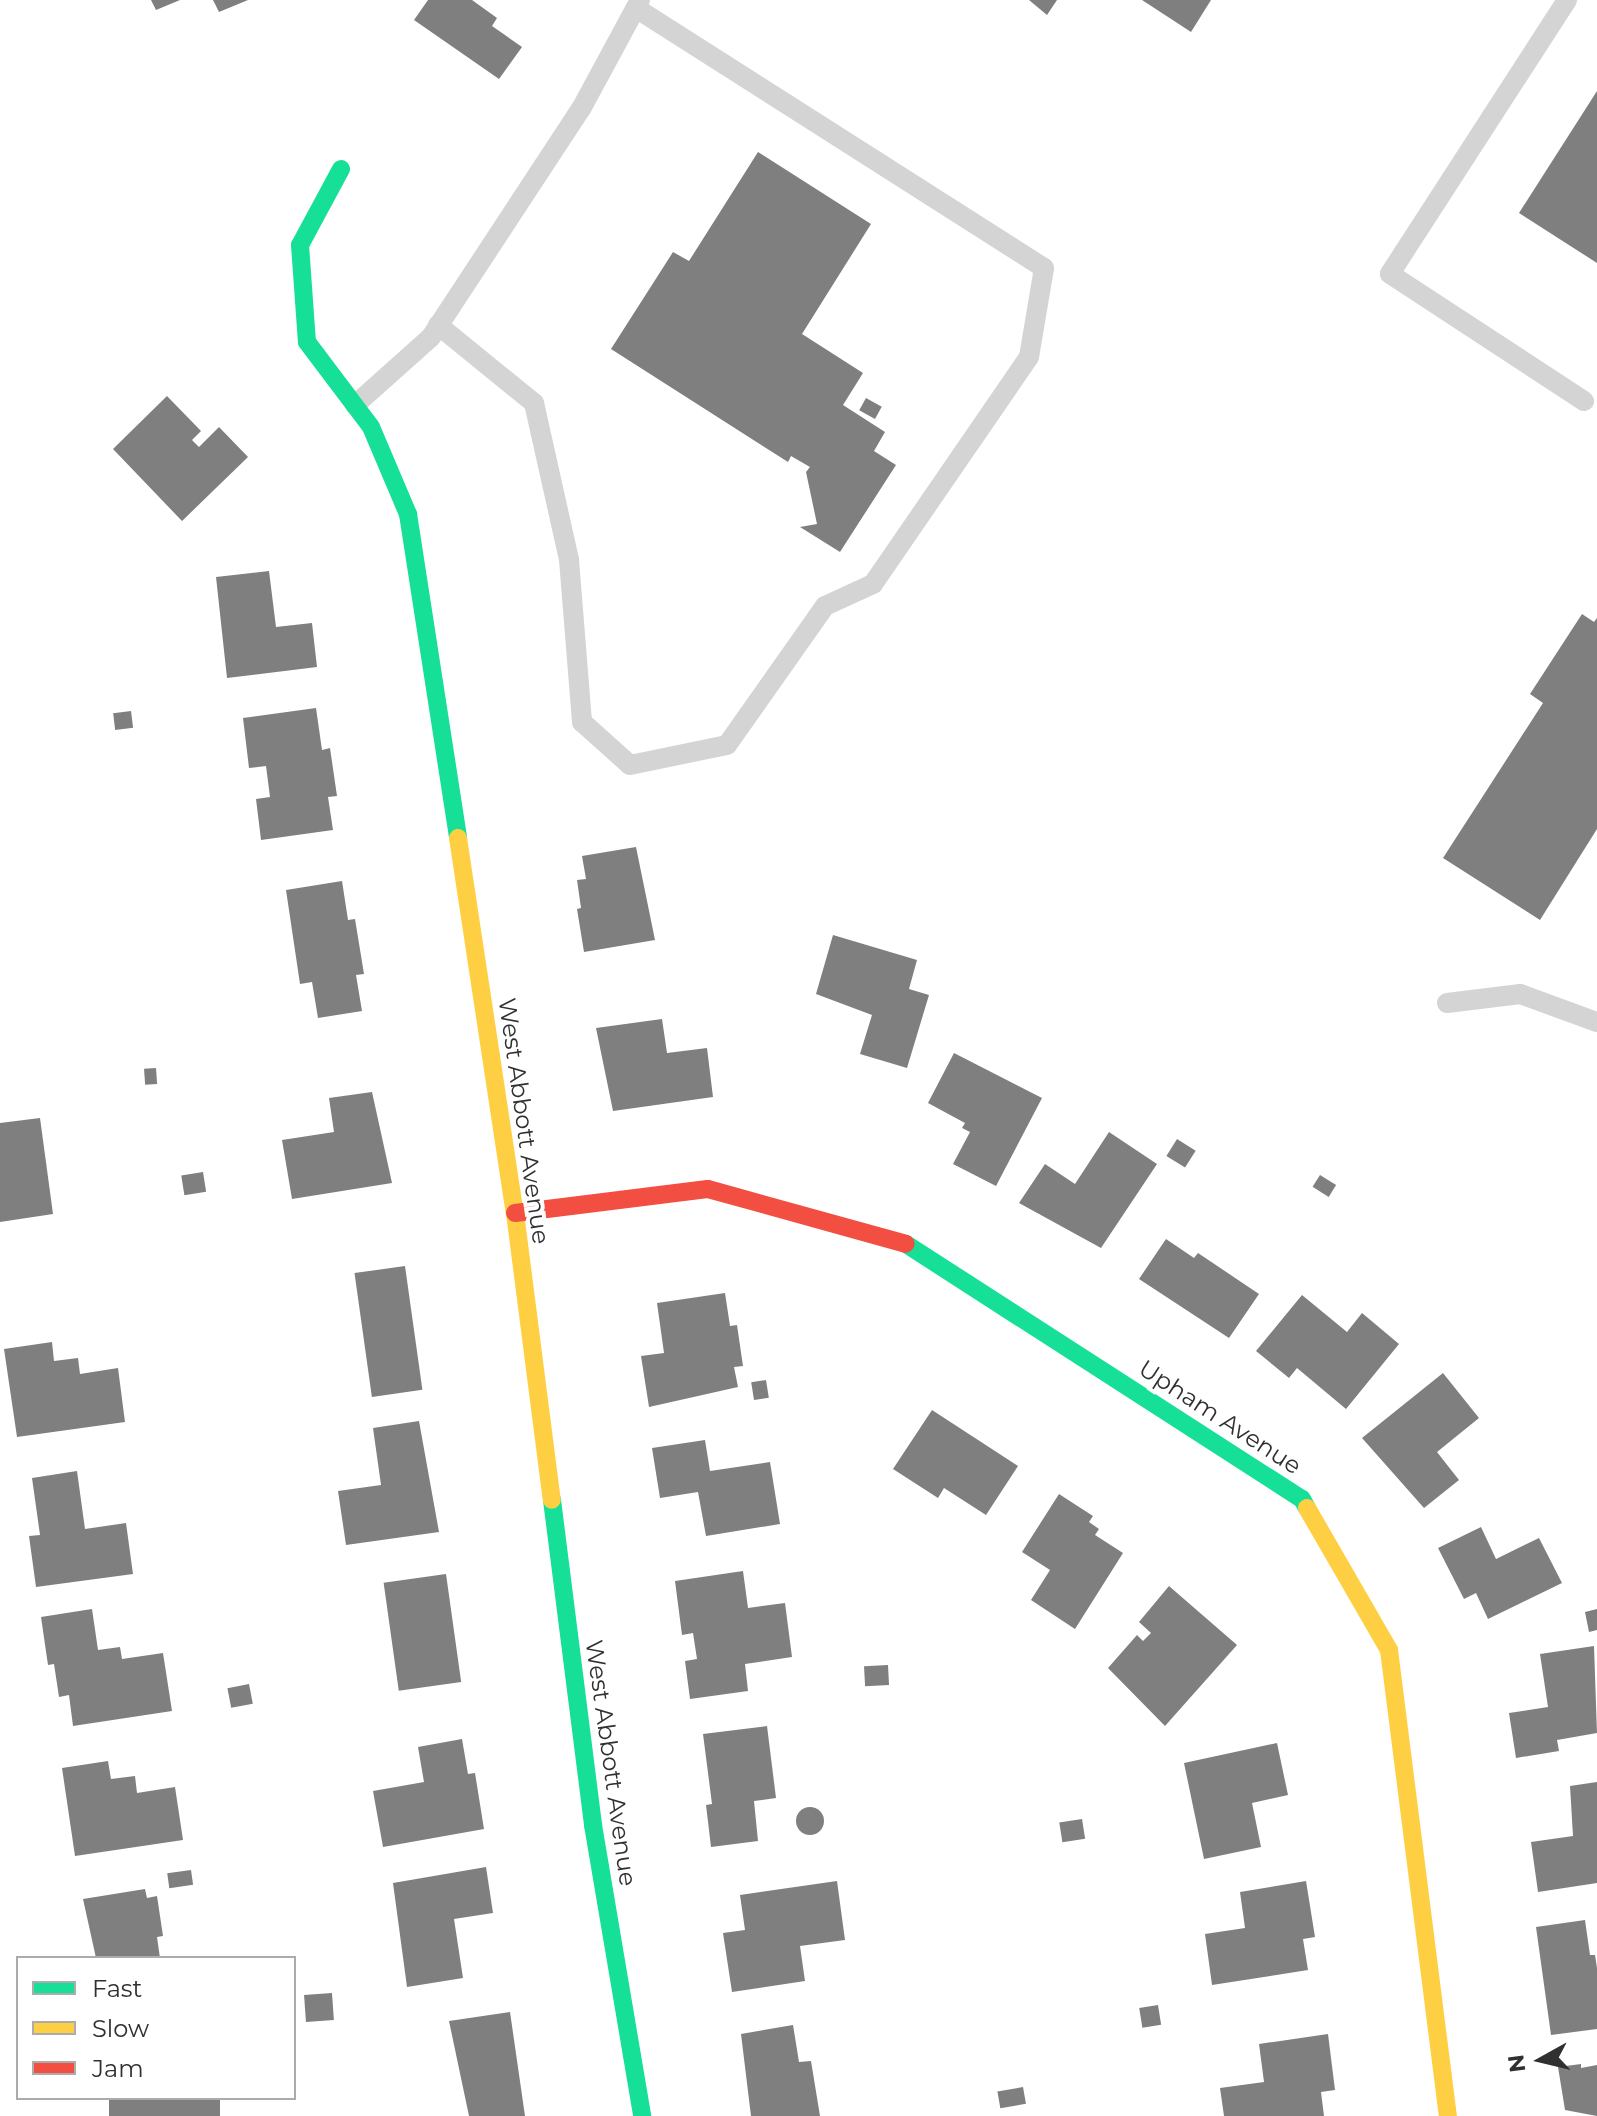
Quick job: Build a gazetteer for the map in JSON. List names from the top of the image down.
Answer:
{
  "streets": {
    "street": ["West Abbott Avenue", "Upham Avenue"]
  },
  "crossings": [
    ["West Abbott Avenue", "Upham Avenue"]
  ],
  "legend": ["Fast", "Slow", "Jam"],
  "north": "left"
}
